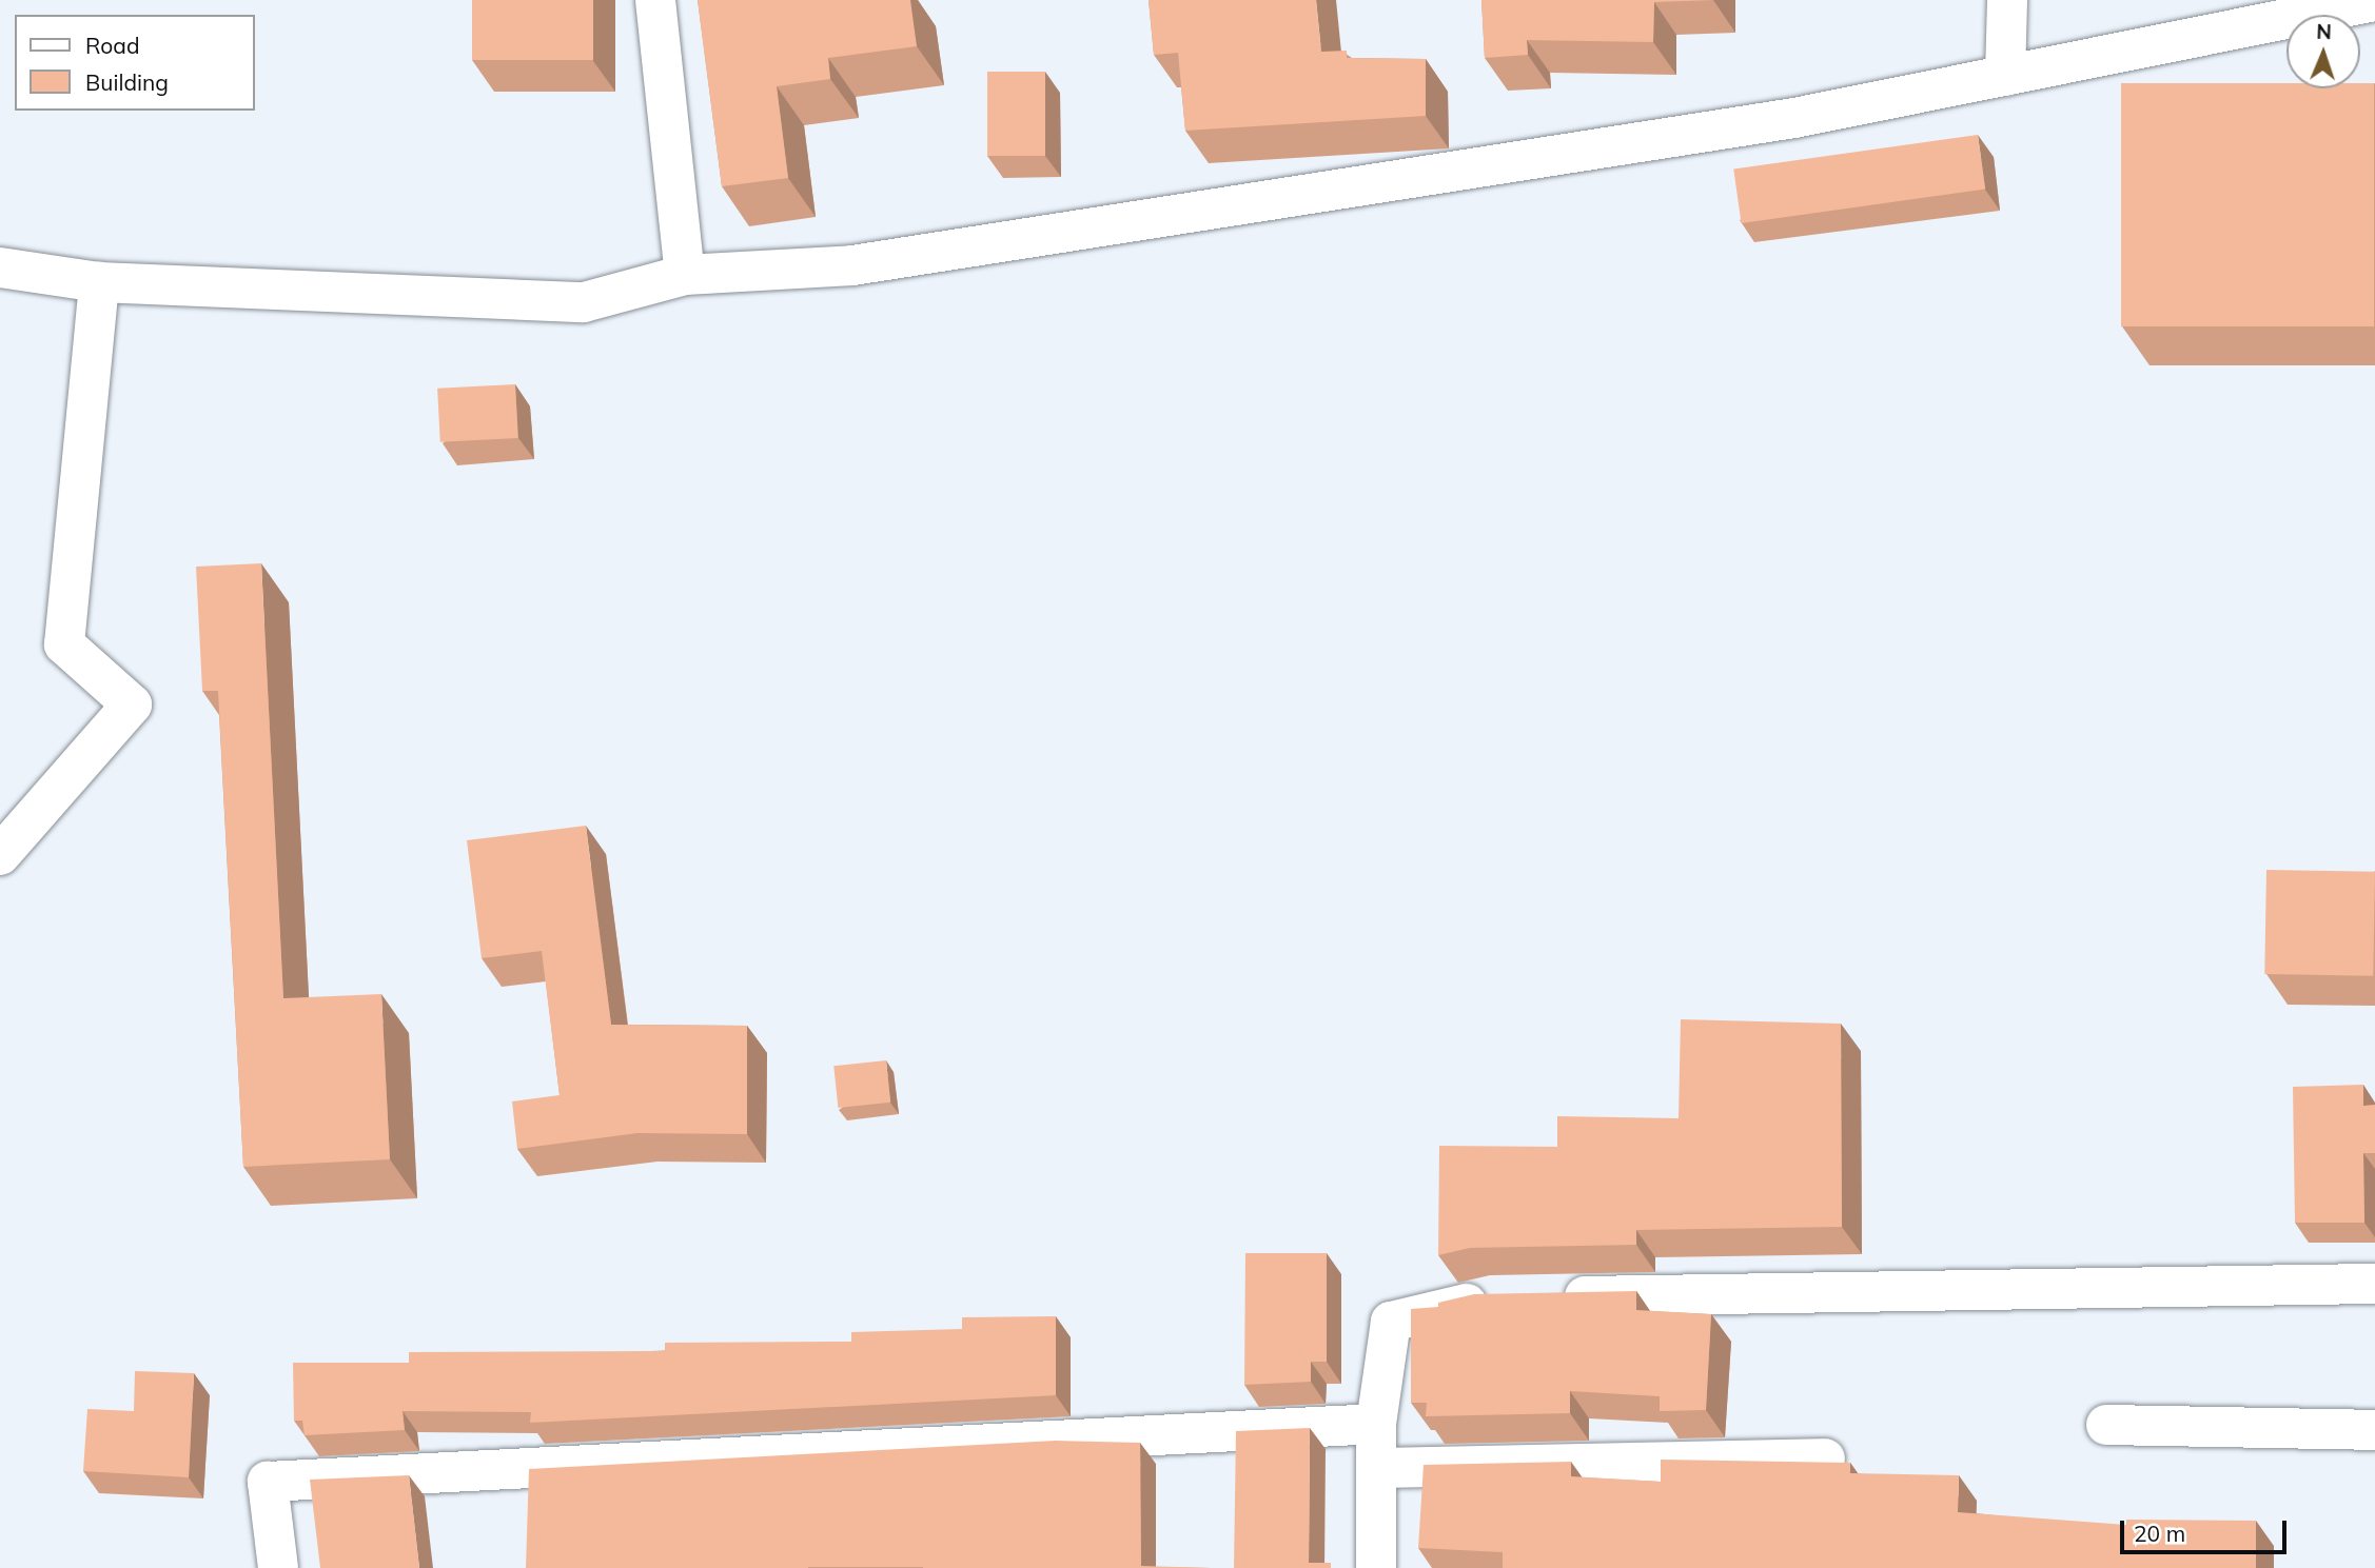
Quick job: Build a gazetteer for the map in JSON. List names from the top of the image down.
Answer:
{
  "legend": ["Road", "Building"],
  "scale_bar": "20 m",
  "north": "top"
}
